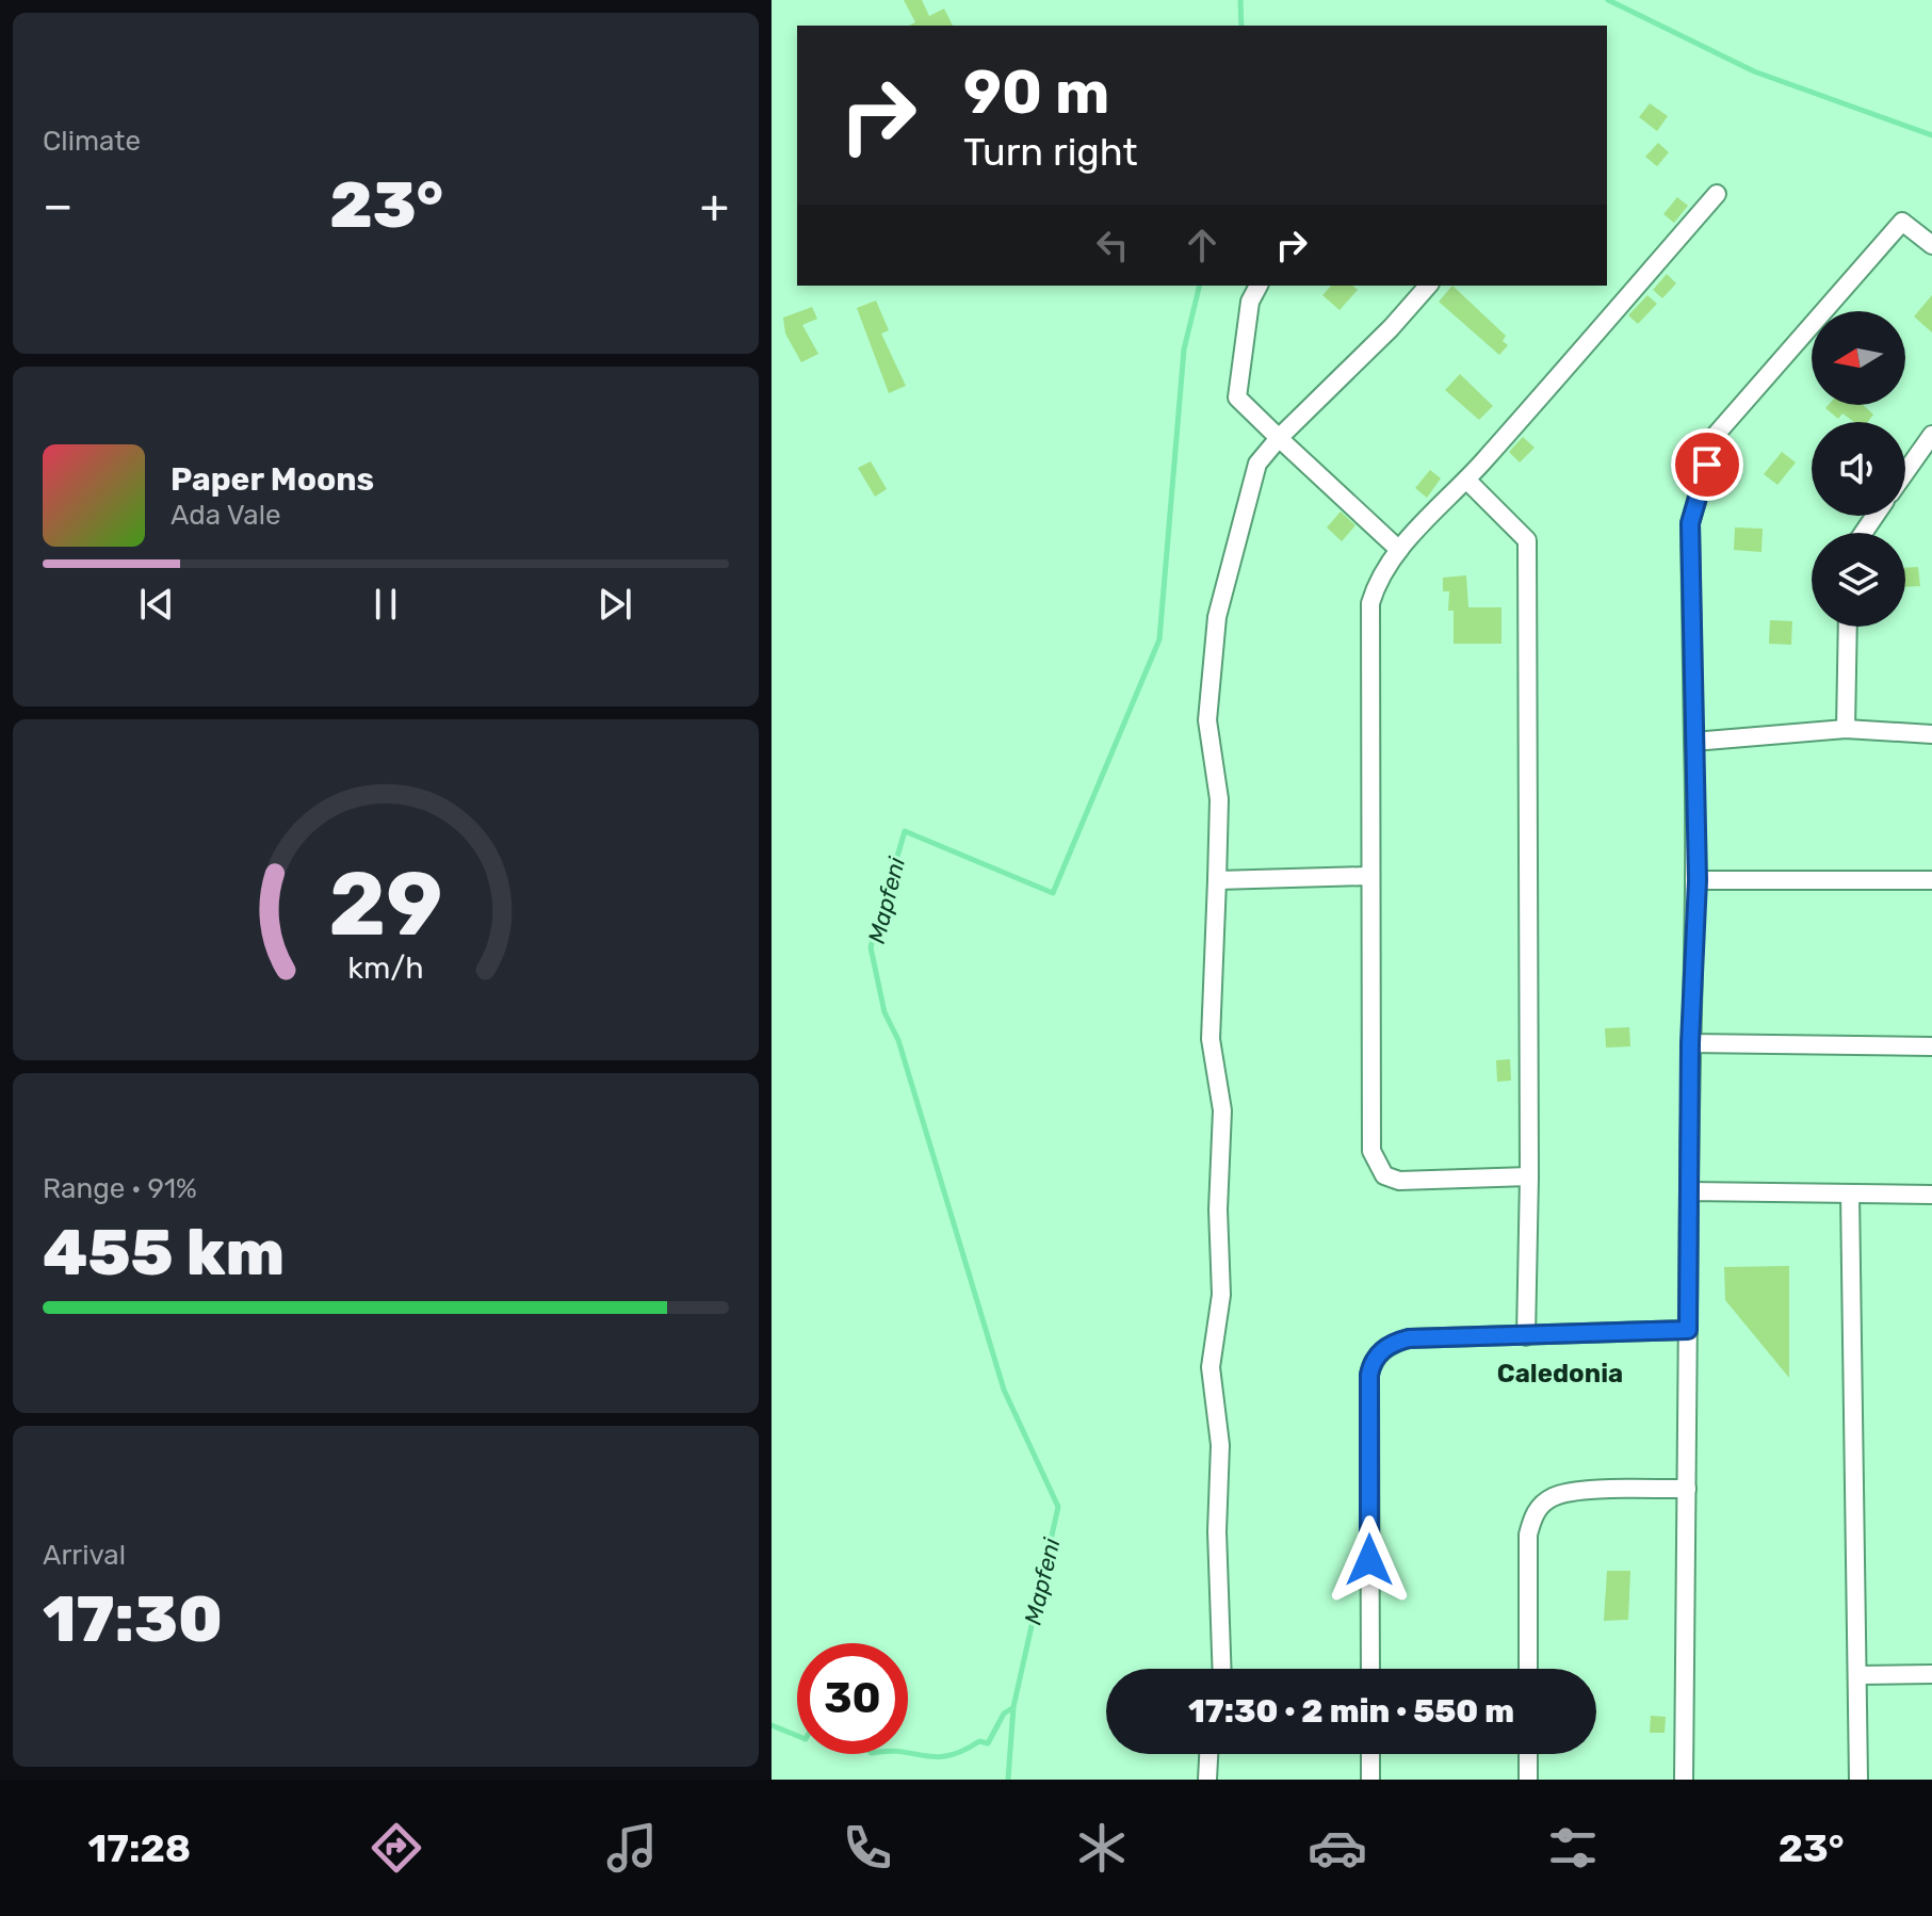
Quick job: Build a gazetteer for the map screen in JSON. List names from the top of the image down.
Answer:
{
  "districts": ["Caledonia"],
  "water": ["Mapfeni"],
  "north": "left",
  "page": {
    "tile": [
      "Climate",
      ["Range · 91%", "455 km"],
      ["Arrival", "17:30"]
    ],
    "turn": ["90 m", "Turn right"],
    "heat": ["−", "23°", "+"],
    "song": ["Paper Moons", "Ada Vale"],
    "limit": "30",
    "trip": "17:30 · 2 min · 550 m",
    "tabs": ["17:28", "23°"],
    "gauge": ["29", "km/h"]
  }
}
